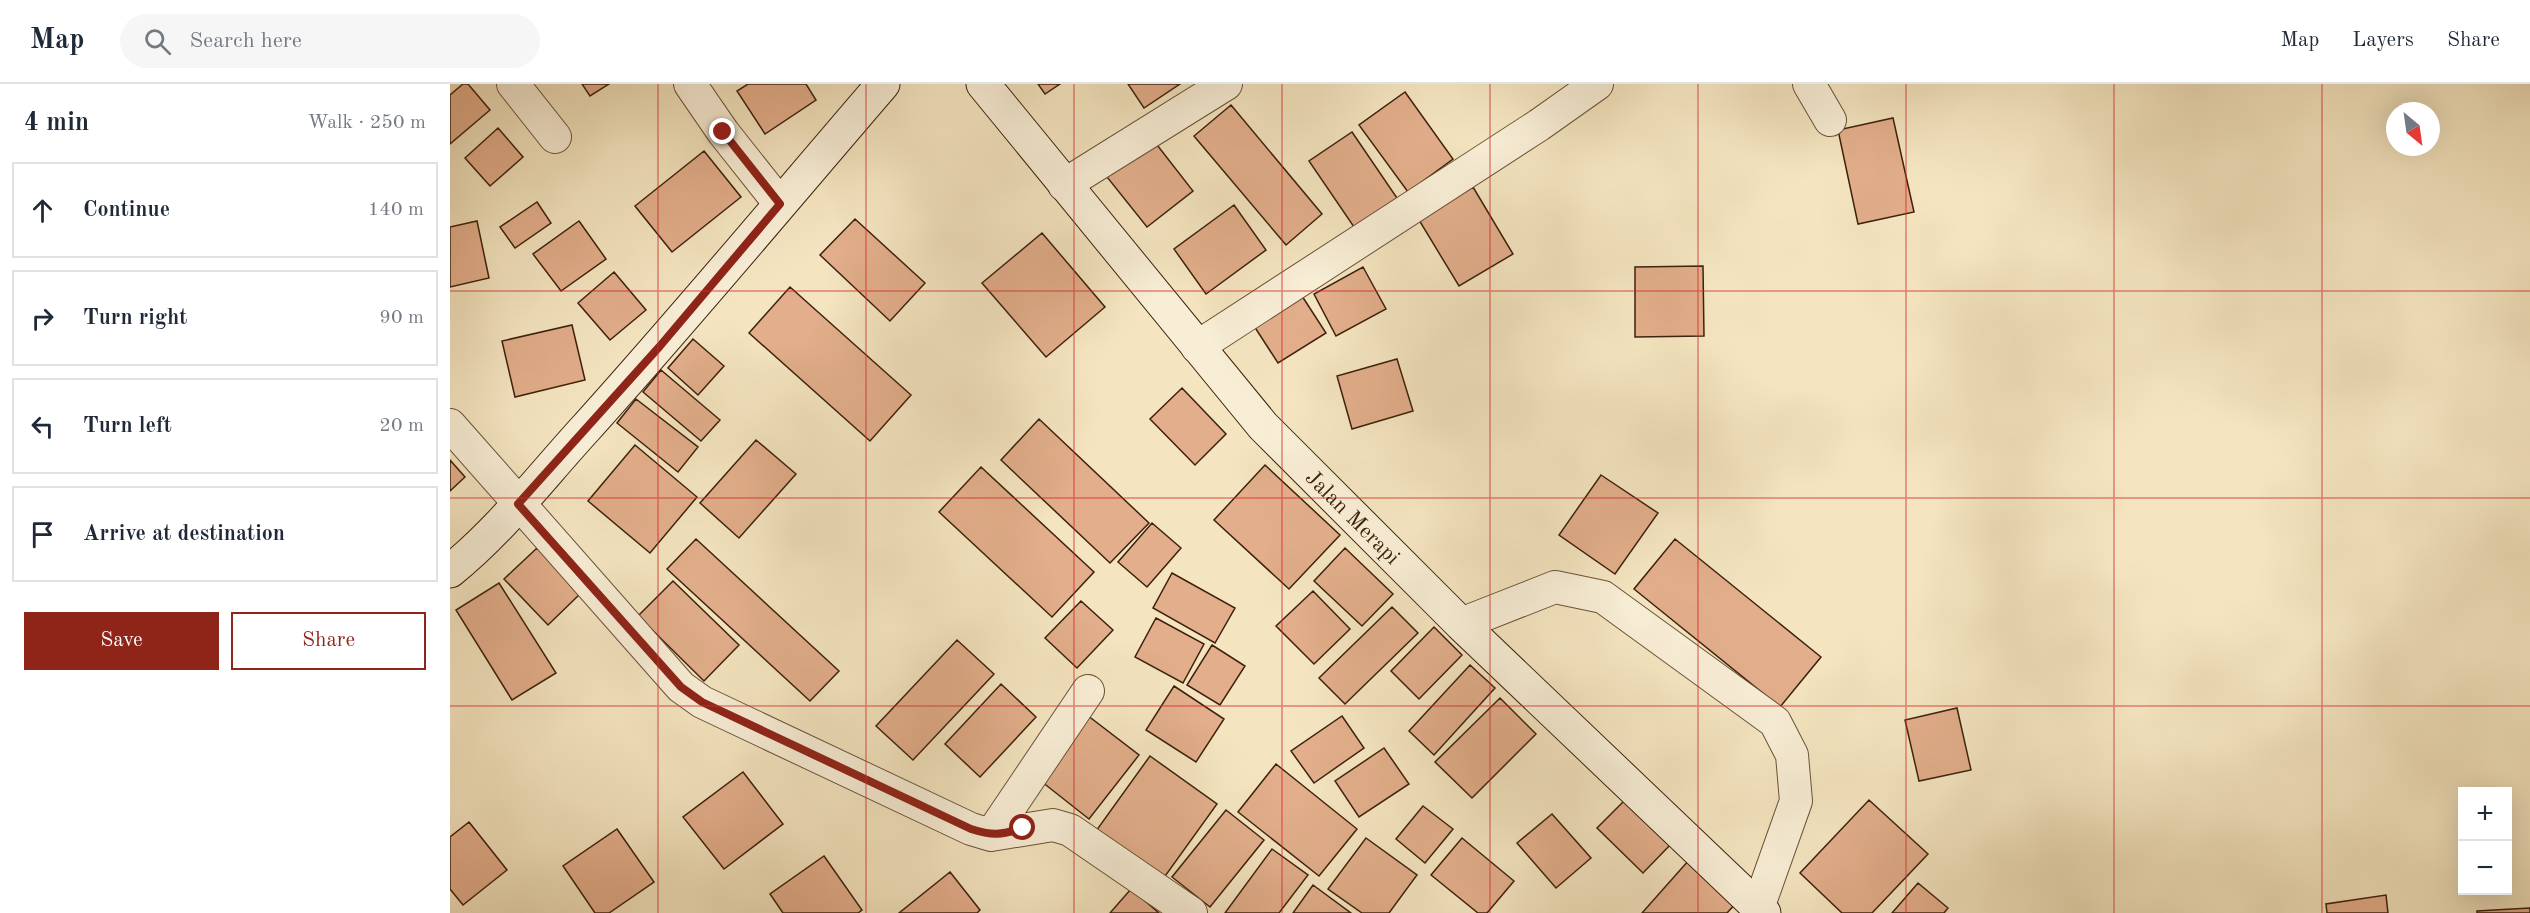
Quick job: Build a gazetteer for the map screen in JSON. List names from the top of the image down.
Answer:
{
  "streets": {
    "street": ["Jalan Merapi"]
  },
  "north": "bottom right",
  "page": {
    "header": "Map",
    "search": "Search here",
    "nav": ["Map", "Layers", "Share"],
    "heading": ["4 min", "Walk · 250 m"],
    "list": [
      ["Continue", "140 m"],
      ["Turn right", "90 m"],
      ["Turn left", "20 m"],
      "Arrive at destination"
    ],
    "buttons": ["Save", "Share"],
    "map_buttons": ["+", "−"]
  }
}
